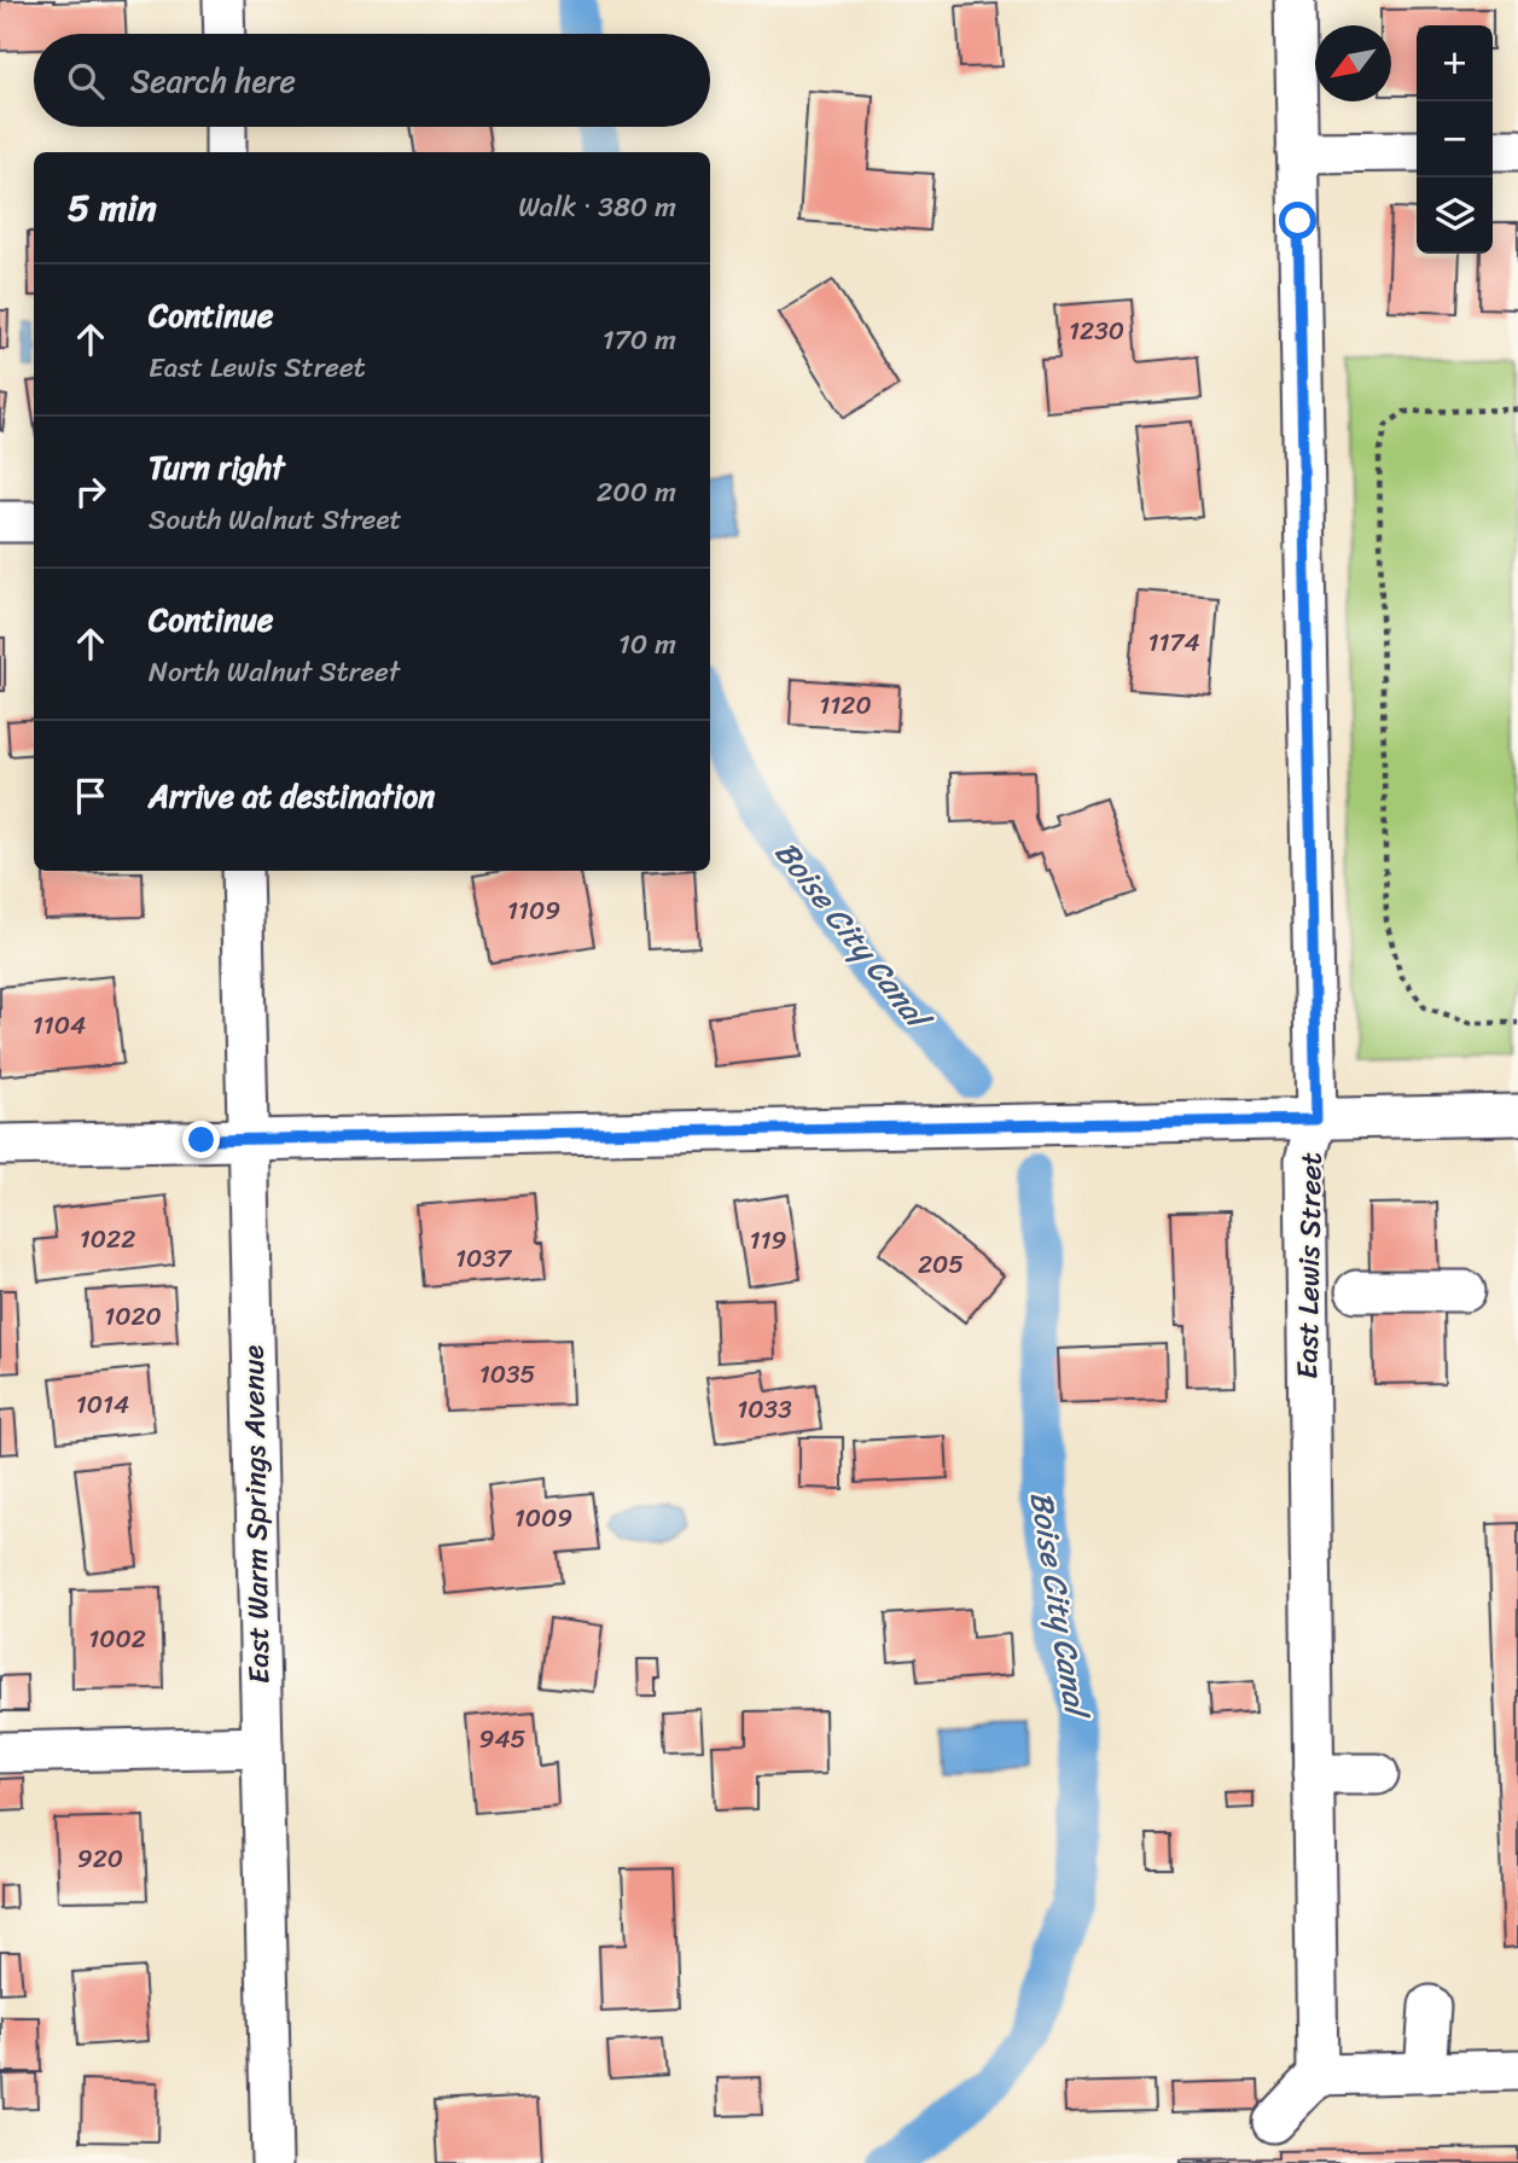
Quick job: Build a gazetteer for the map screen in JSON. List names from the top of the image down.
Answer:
{
  "streets": {
    "street": ["East Lewis Street", "East Warm Springs Avenue"]
  },
  "water": ["Boise City Canal"],
  "house_numbers": [
    "1230",
    "1174",
    "1120",
    "1109",
    "1104",
    "1022",
    "119",
    "1037",
    "205",
    "1020",
    "1035",
    "1014",
    "1033",
    "1009",
    "1002",
    "945",
    "920"
  ],
  "north": "bottom left",
  "page": {
    "map_buttons": ["+", "−"],
    "search": "Search here",
    "heading": ["5 min", "Walk · 380 m"],
    "list": [
      ["Continue", "East Lewis Street", "170 m"],
      ["Turn right", "South Walnut Street", "200 m"],
      ["Continue", "North Walnut Street", "10 m"],
      "Arrive at destination"
    ]
  }
}
